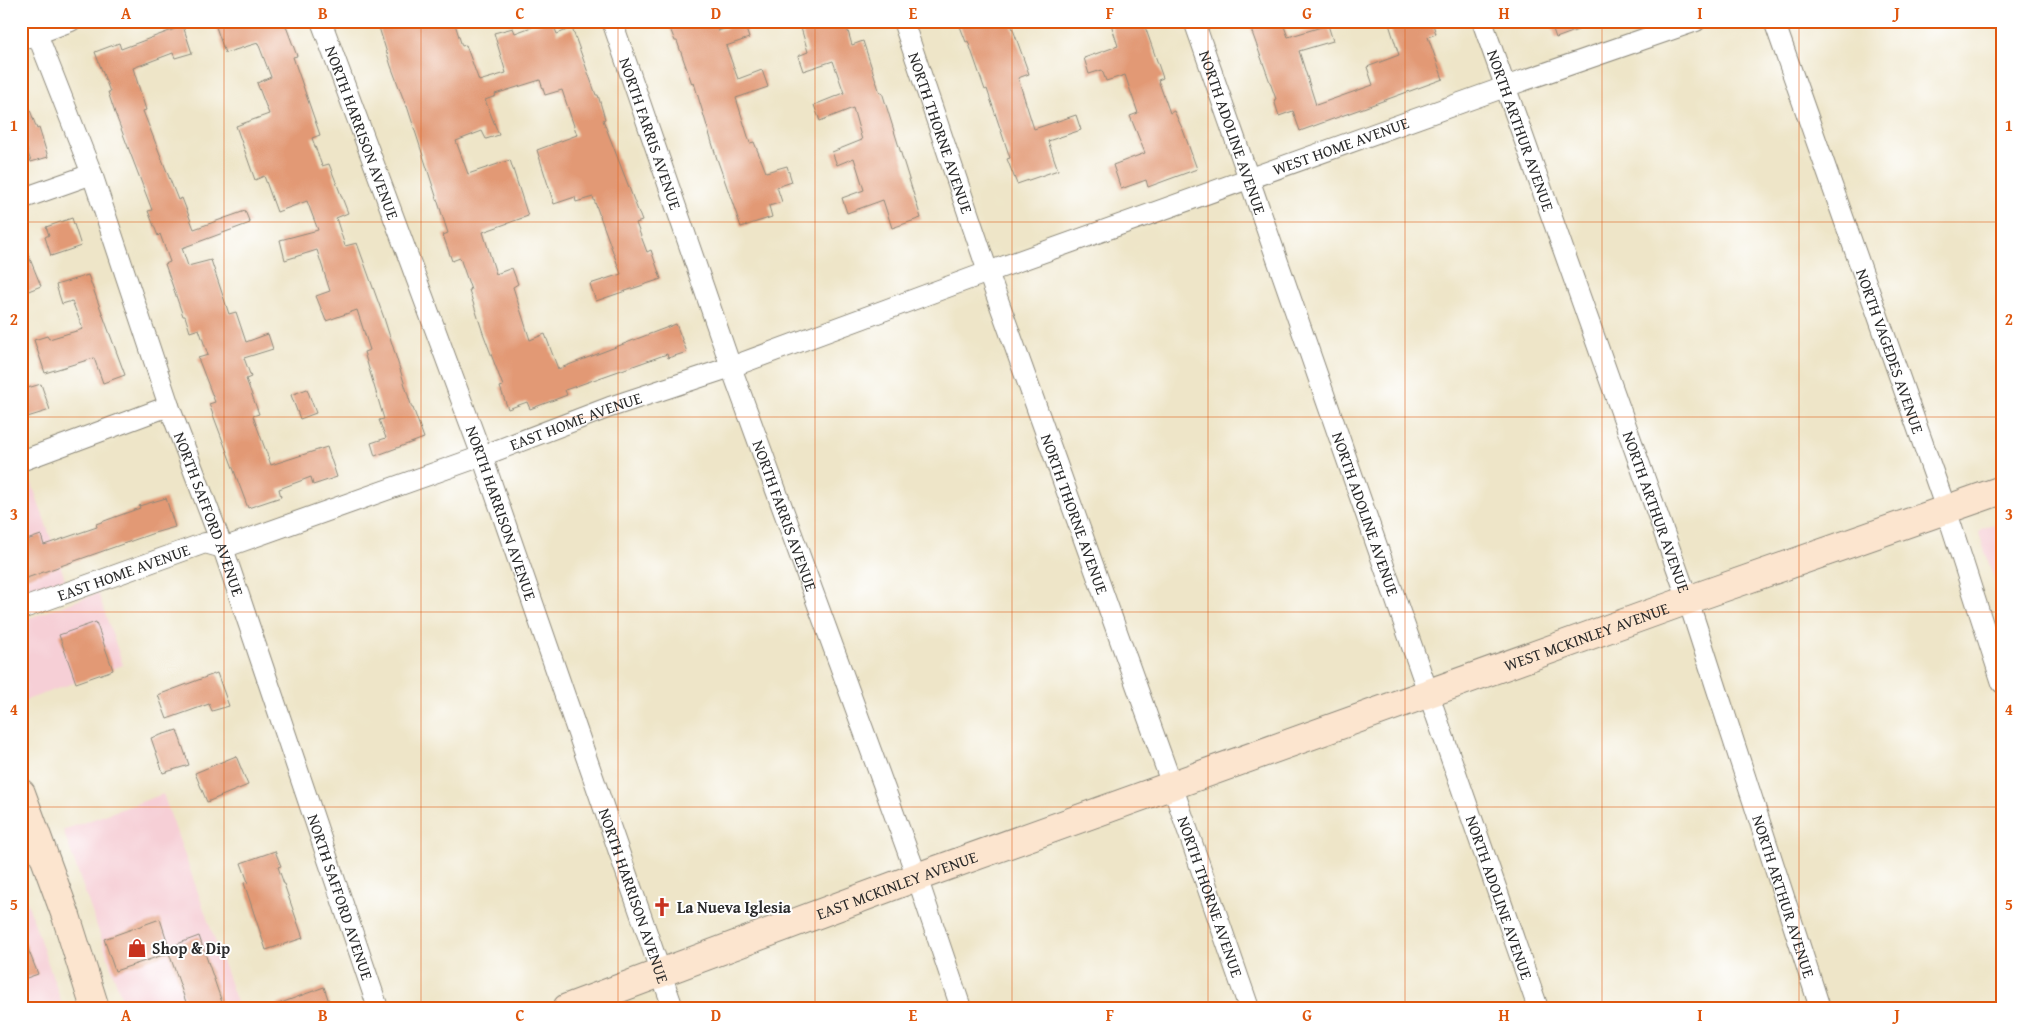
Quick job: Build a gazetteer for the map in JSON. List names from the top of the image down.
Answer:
{
  "streets": {
    "main road": ["WEST MCKINLEY AVENUE", "EAST MCKINLEY AVENUE"],
    "street": [
      "NORTH ARTHUR AVENUE",
      "NORTH ADOLINE AVENUE",
      "NORTH HARRISON AVENUE",
      "NORTH FARRIS AVENUE",
      "NORTH THORNE AVENUE",
      "WEST HOME AVENUE",
      "NORTH VAGEDES AVENUE",
      "EAST HOME AVENUE",
      "NORTH SAFFORD AVENUE"
    ]
  },
  "crossings": [
    ["NORTH ARTHUR AVENUE", "WEST HOME AVENUE"],
    ["NORTH ARTHUR AVENUE", "WEST MCKINLEY AVENUE"],
    ["NORTH ADOLINE AVENUE", "WEST HOME AVENUE"],
    ["NORTH ADOLINE AVENUE", "WEST MCKINLEY AVENUE"],
    ["NORTH HARRISON AVENUE", "EAST HOME AVENUE"],
    ["NORTH HARRISON AVENUE", "EAST MCKINLEY AVENUE"],
    ["NORTH FARRIS AVENUE", "EAST HOME AVENUE"],
    ["NORTH FARRIS AVENUE", "EAST MCKINLEY AVENUE"],
    ["NORTH THORNE AVENUE", "WEST HOME AVENUE"],
    ["NORTH THORNE AVENUE", "EAST HOME AVENUE"],
    ["NORTH THORNE AVENUE", "WEST MCKINLEY AVENUE"],
    ["NORTH THORNE AVENUE", "EAST MCKINLEY AVENUE"],
    ["WEST HOME AVENUE", "EAST HOME AVENUE"],
    ["NORTH VAGEDES AVENUE", "WEST MCKINLEY AVENUE"],
    ["EAST HOME AVENUE", "NORTH SAFFORD AVENUE"],
    ["WEST MCKINLEY AVENUE", "EAST MCKINLEY AVENUE"]
  ],
  "places": {
    "church": ["La Nueva Iglesia"],
    "shop": ["Shop & Dip"]
  },
  "grid": {
    "columns": [
      "A",
      "B",
      "C",
      "D",
      "E",
      "F",
      "G",
      "H",
      "I",
      "J"
    ],
    "rows": [
      "1",
      "2",
      "3",
      "4",
      "5"
    ]
  }
}
